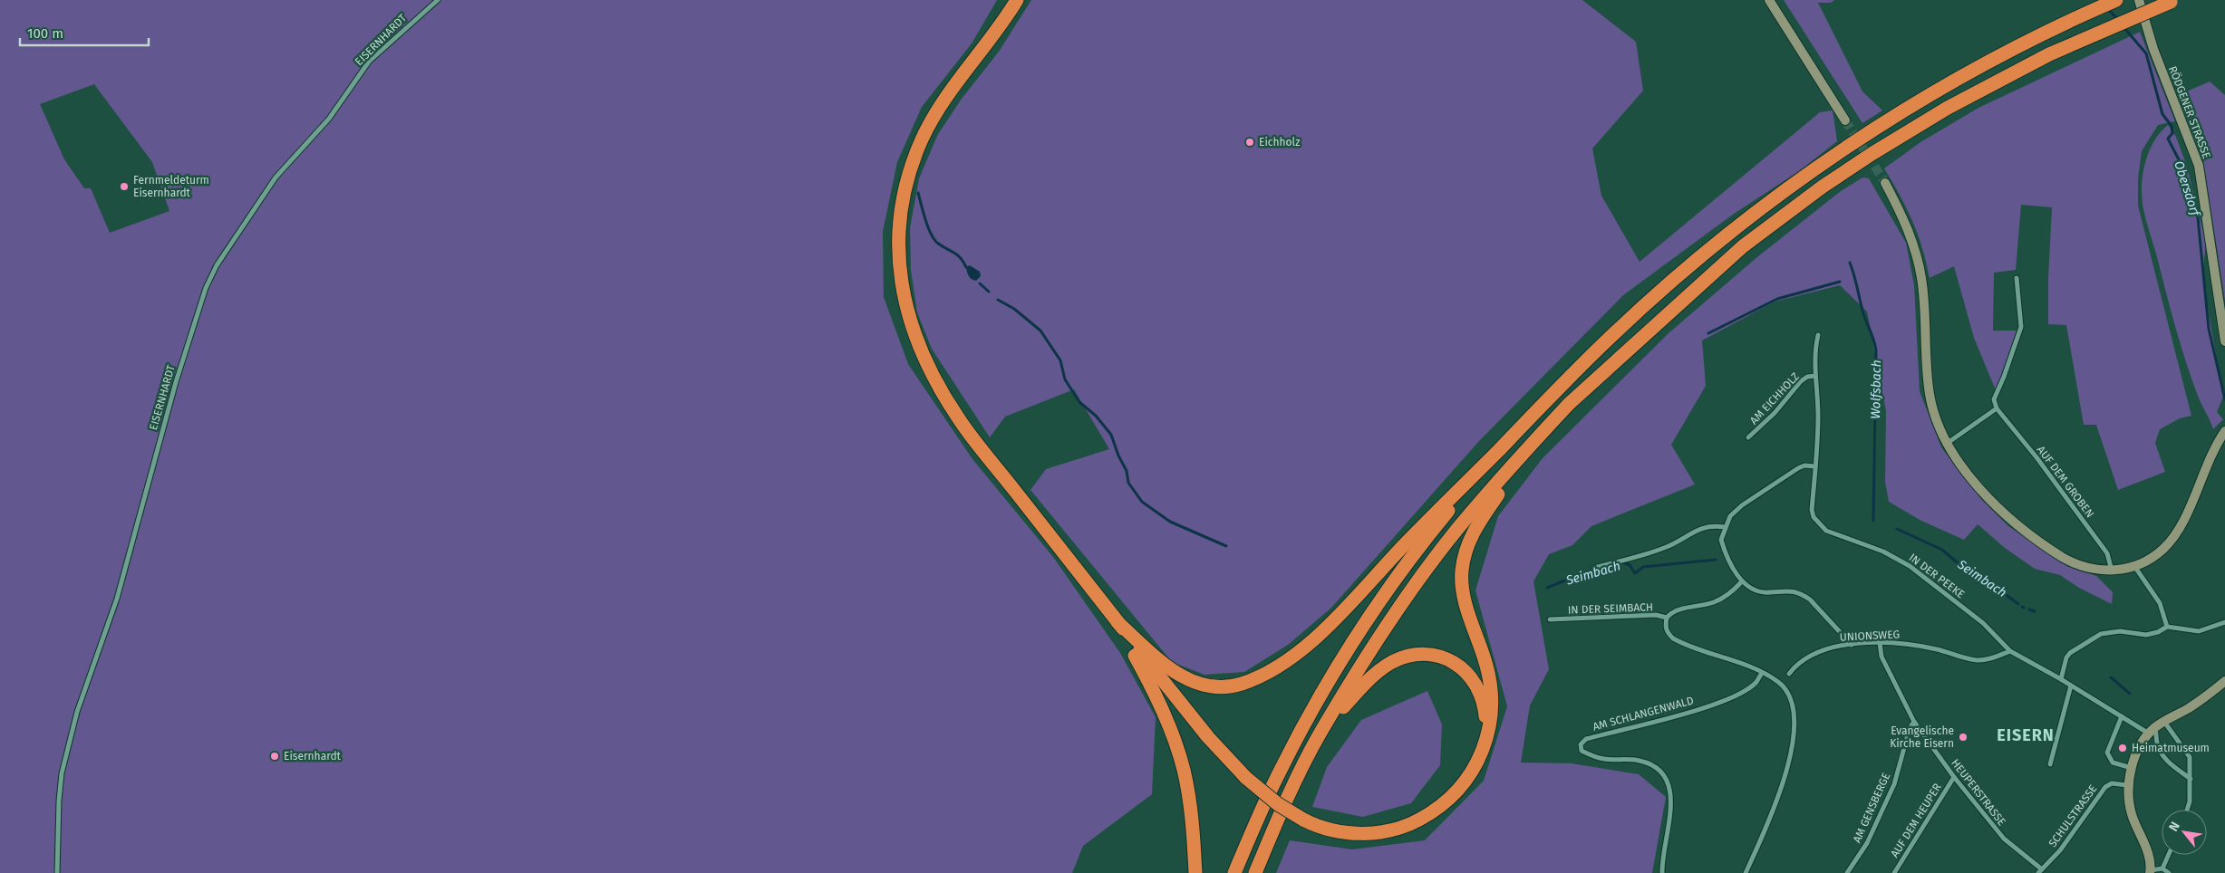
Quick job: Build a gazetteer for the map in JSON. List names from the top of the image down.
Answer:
{
  "streets": {
    "main road": ["RÖDGENER STRASSE"],
    "street": [
      "EISERNHARDT",
      "AM EICHHOLZ",
      "AUF DEM GROBEN",
      "IN DER PEEKE",
      "IN DER SEIMBACH",
      "UNIONSWEG",
      "AM SCHLANGENWALD",
      "HEUPERSTRASSE",
      "AM GENSBERGE",
      "SCHULSTRASSE",
      "AUF DEM HEUPER"
    ]
  },
  "crossings": [
    ["AM EICHHOLZ", "IN DER PEEKE"],
    ["IN DER PEEKE", "UNIONSWEG"],
    ["UNIONSWEG", "HEUPERSTRASSE"],
    ["HEUPERSTRASSE", "AM GENSBERGE"],
    ["HEUPERSTRASSE", "SCHULSTRASSE"],
    ["HEUPERSTRASSE", "AUF DEM HEUPER"]
  ],
  "districts": ["EISERN"],
  "water": ["Obersdorf", "Wolfsbach", "Seimbach"],
  "places": [
    "Eichholz",
    "Fernmeldeturm Eisernhardt",
    "Evangelische Kirche Eisern",
    "Heimatmuseum",
    "Eisernhardt"
  ],
  "scale_bar": "100 m",
  "north": "top left"
}
